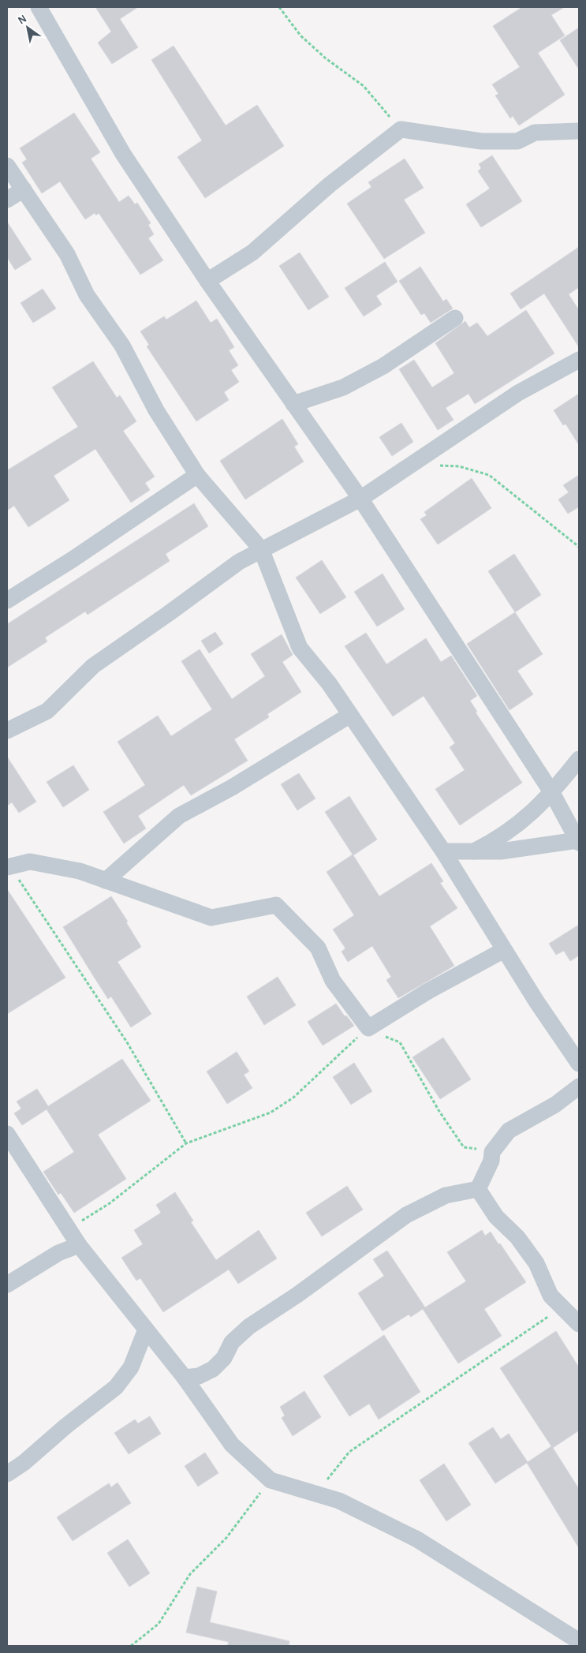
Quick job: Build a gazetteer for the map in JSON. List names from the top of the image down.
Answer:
{
  "north": "top left"
}
